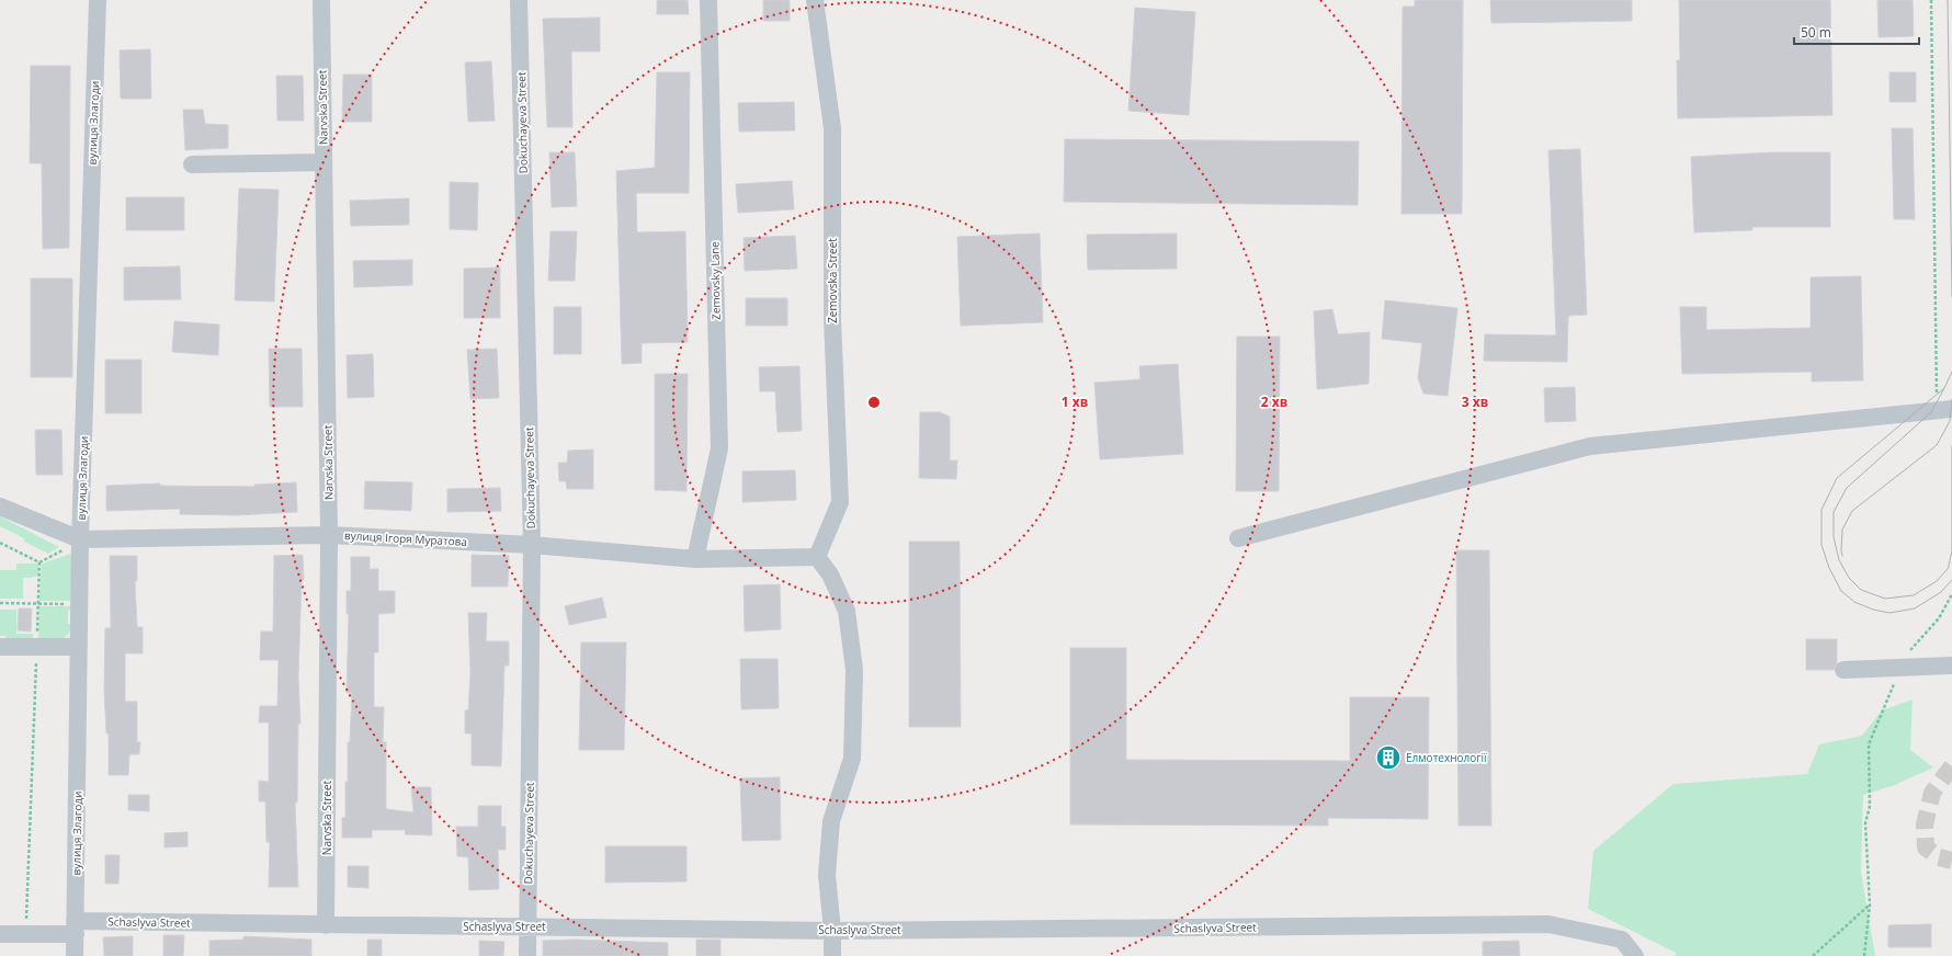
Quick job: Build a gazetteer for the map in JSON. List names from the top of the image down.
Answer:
{
  "streets": {
    "street": [
      "Narvska Street",
      "вулиця Злагоди",
      "Dokuchayeva Street",
      "Zemovsky Lane",
      "Zemovska Street",
      "вулиця Ігоря Муратова",
      "Schaslyva Street"
    ]
  },
  "crossings": [
    ["Narvska Street", "вулиця Ігоря Муратова"],
    ["Narvska Street", "Schaslyva Street"],
    ["вулиця Злагоди", "вулиця Ігоря Муратова"],
    ["вулиця Злагоди", "Schaslyva Street"],
    ["Dokuchayeva Street", "вулиця Ігоря Муратова"],
    ["Dokuchayeva Street", "Schaslyva Street"],
    ["Zemovsky Lane", "вулиця Ігоря Муратова"],
    ["Zemovska Street", "вулиця Ігоря Муратова"]
  ],
  "places": {
    "building": ["Елмотехнології"]
  },
  "scale_bar": "50 m",
  "rings": ["1 хв", "2 хв", "3 хв"]
}
